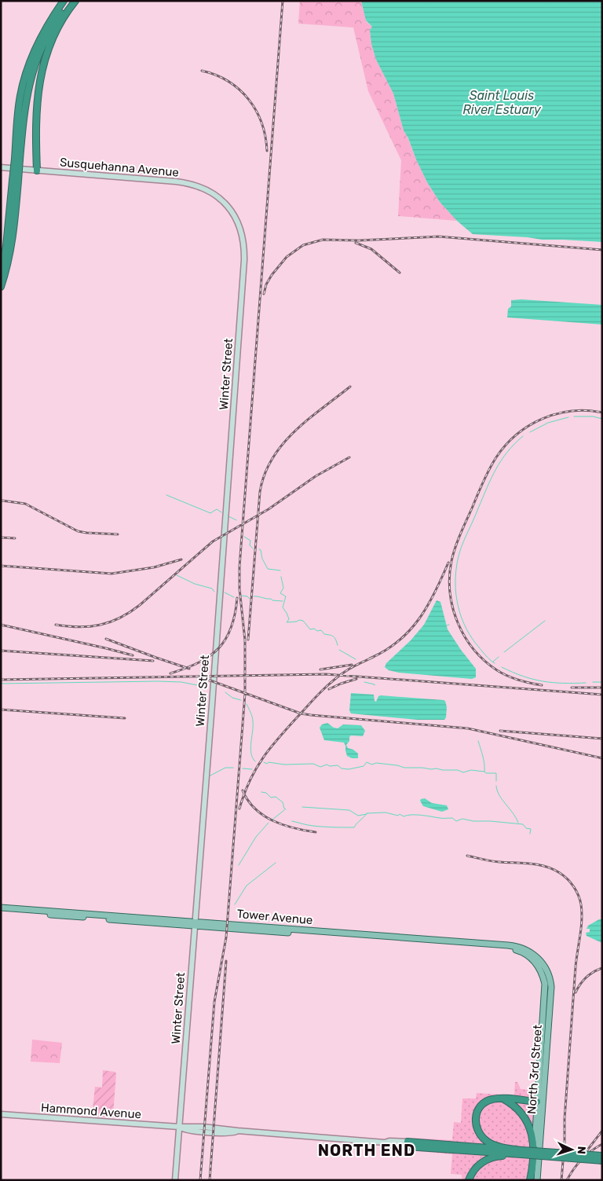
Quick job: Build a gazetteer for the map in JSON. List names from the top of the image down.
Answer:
{
  "streets": {
    "highway": ["North 3rd Street"],
    "main road": ["Tower Avenue"],
    "street": ["Susquehanna Avenue", "Winter Street", "Hammond Avenue"]
  },
  "crossings": [
    ["Susquehanna Avenue", "Winter Street"],
    ["Winter Street", "Tower Avenue"],
    ["Winter Street", "Hammond Avenue"],
    ["Tower Avenue", "North 3rd Street"]
  ],
  "districts": ["NORTH END"],
  "water": ["Saint Louis River Estuary"],
  "north": "right"
}
